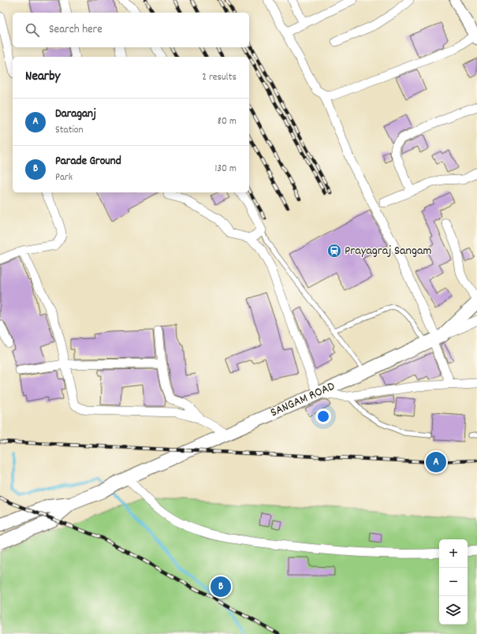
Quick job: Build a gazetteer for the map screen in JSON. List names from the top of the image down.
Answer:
{
  "streets": {
    "main road": ["SANGAM ROAD"]
  },
  "places": {
    "station": ["Prayagraj Sangam"]
  },
  "page": {
    "search": "Search here",
    "heading": ["Nearby", "2 results"],
    "list": [
      {
        "mark": "A",
        "name": "Daraganj",
        "note": "Station",
        "value": "80 m"
      },
      {
        "mark": "B",
        "name": "Parade Ground",
        "note": "Park",
        "value": "130 m"
      }
    ],
    "pins": ["A", "B"],
    "map_buttons": ["+", "−"]
  }
}
